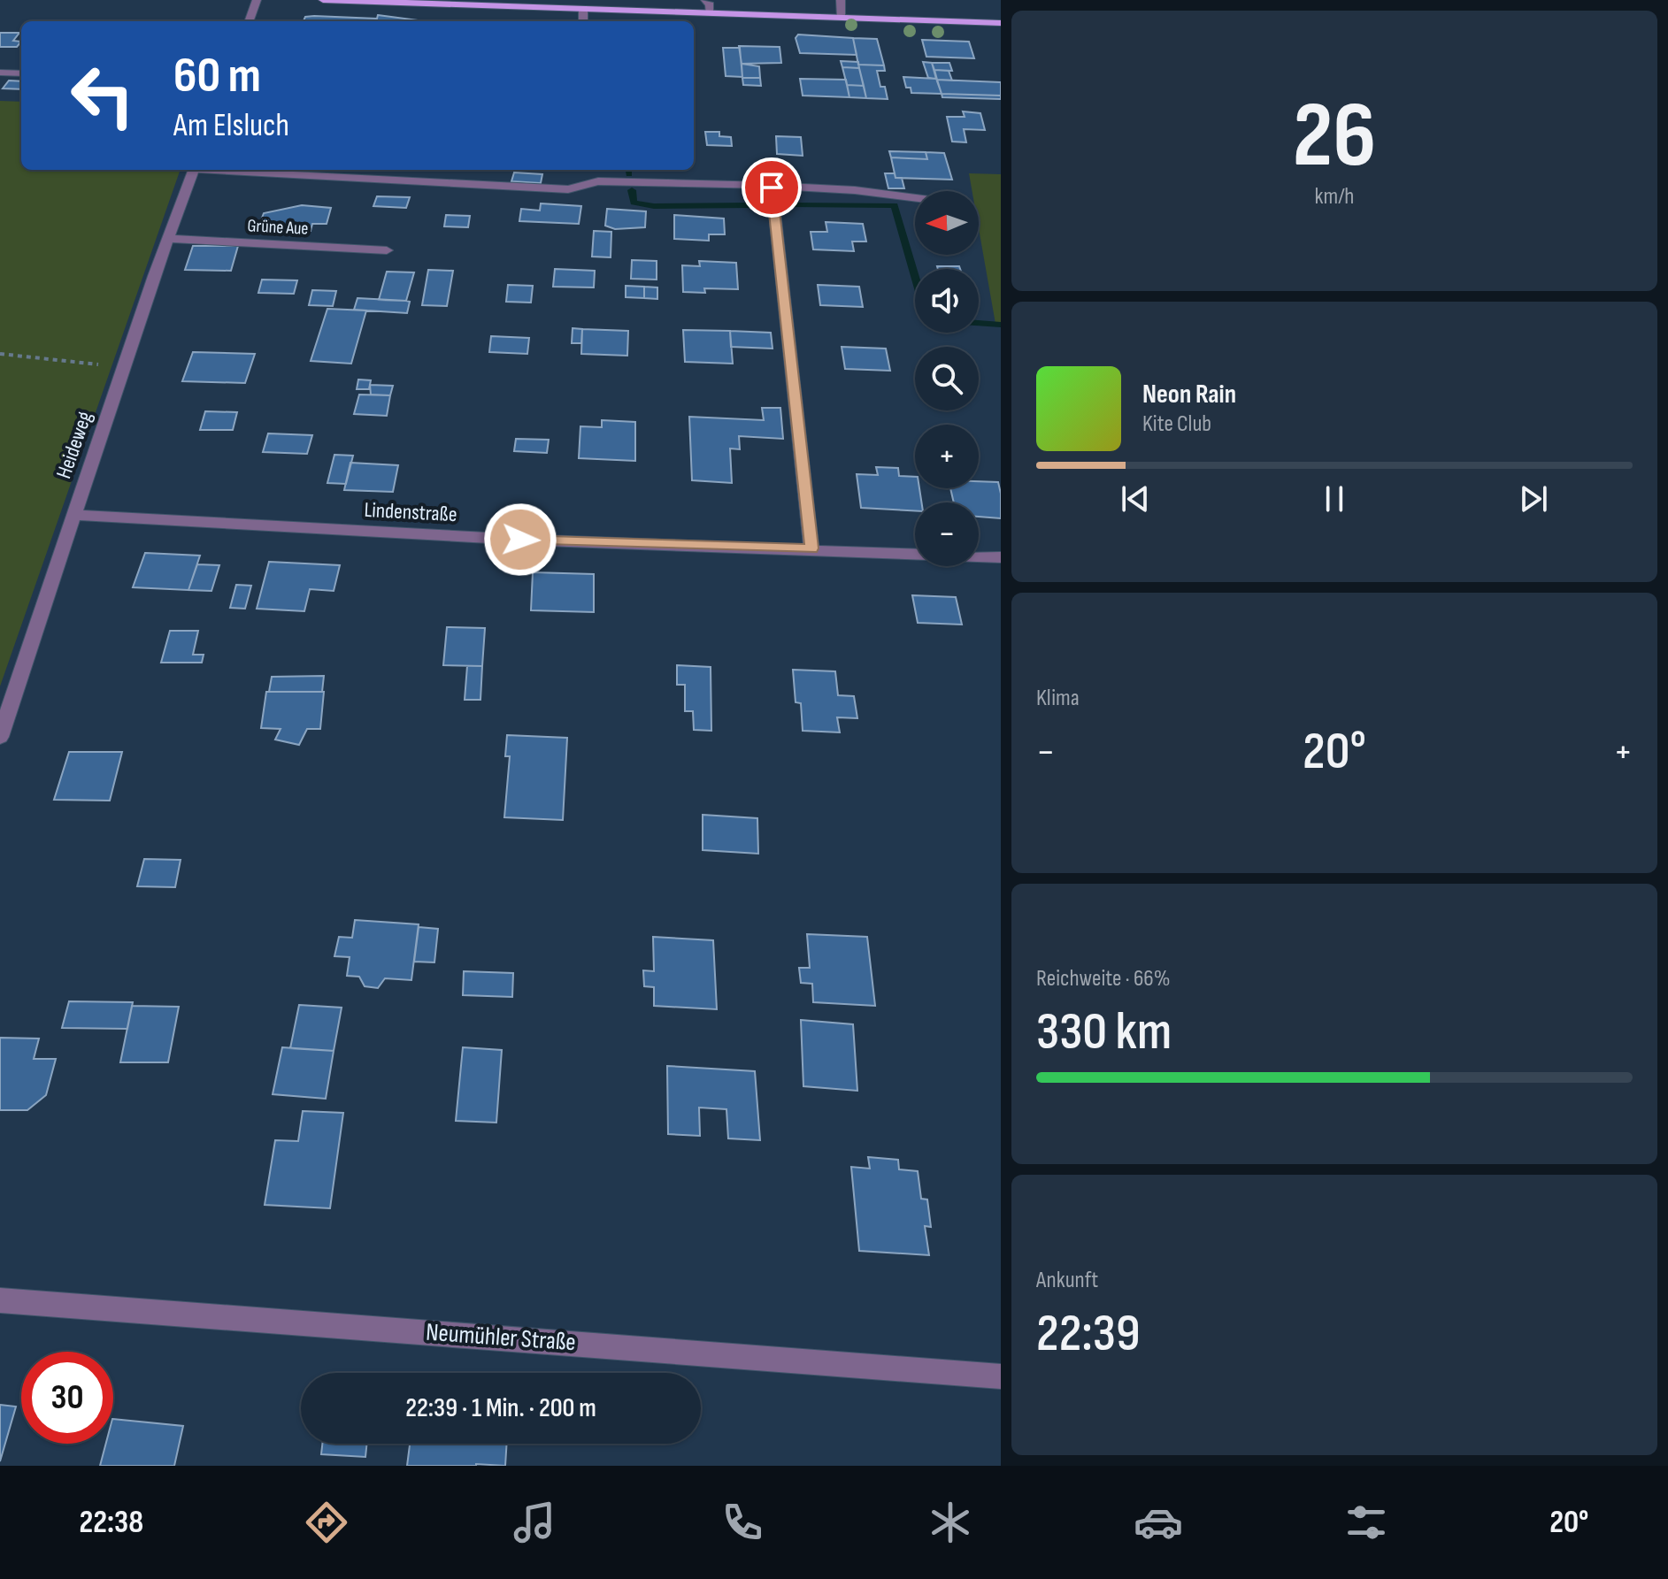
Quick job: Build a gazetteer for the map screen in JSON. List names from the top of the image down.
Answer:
{
  "streets": {
    "street": [
      "Grüne Aue",
      "Heideweg",
      "Lindenstraße",
      "Neumühler Straße"
    ]
  },
  "crossings": [
    ["Grüne Aue", "Heideweg"],
    ["Heideweg", "Lindenstraße"]
  ],
  "north": "left",
  "page": {
    "tile": [
      ["26", "km/h"],
      "Klima",
      ["Reichweite · 66%", "330 km"],
      ["Ankunft", "22:39"]
    ],
    "turn": ["60 m", "Am Elsluch"],
    "map_buttons": ["+", "−"],
    "song": ["Neon Rain", "Kite Club"],
    "heat": ["−", "20°", "+"],
    "limit": "30",
    "trip": "22:39 · 1 Min. · 200 m",
    "tabs": ["22:38", "20°"]
  }
}
